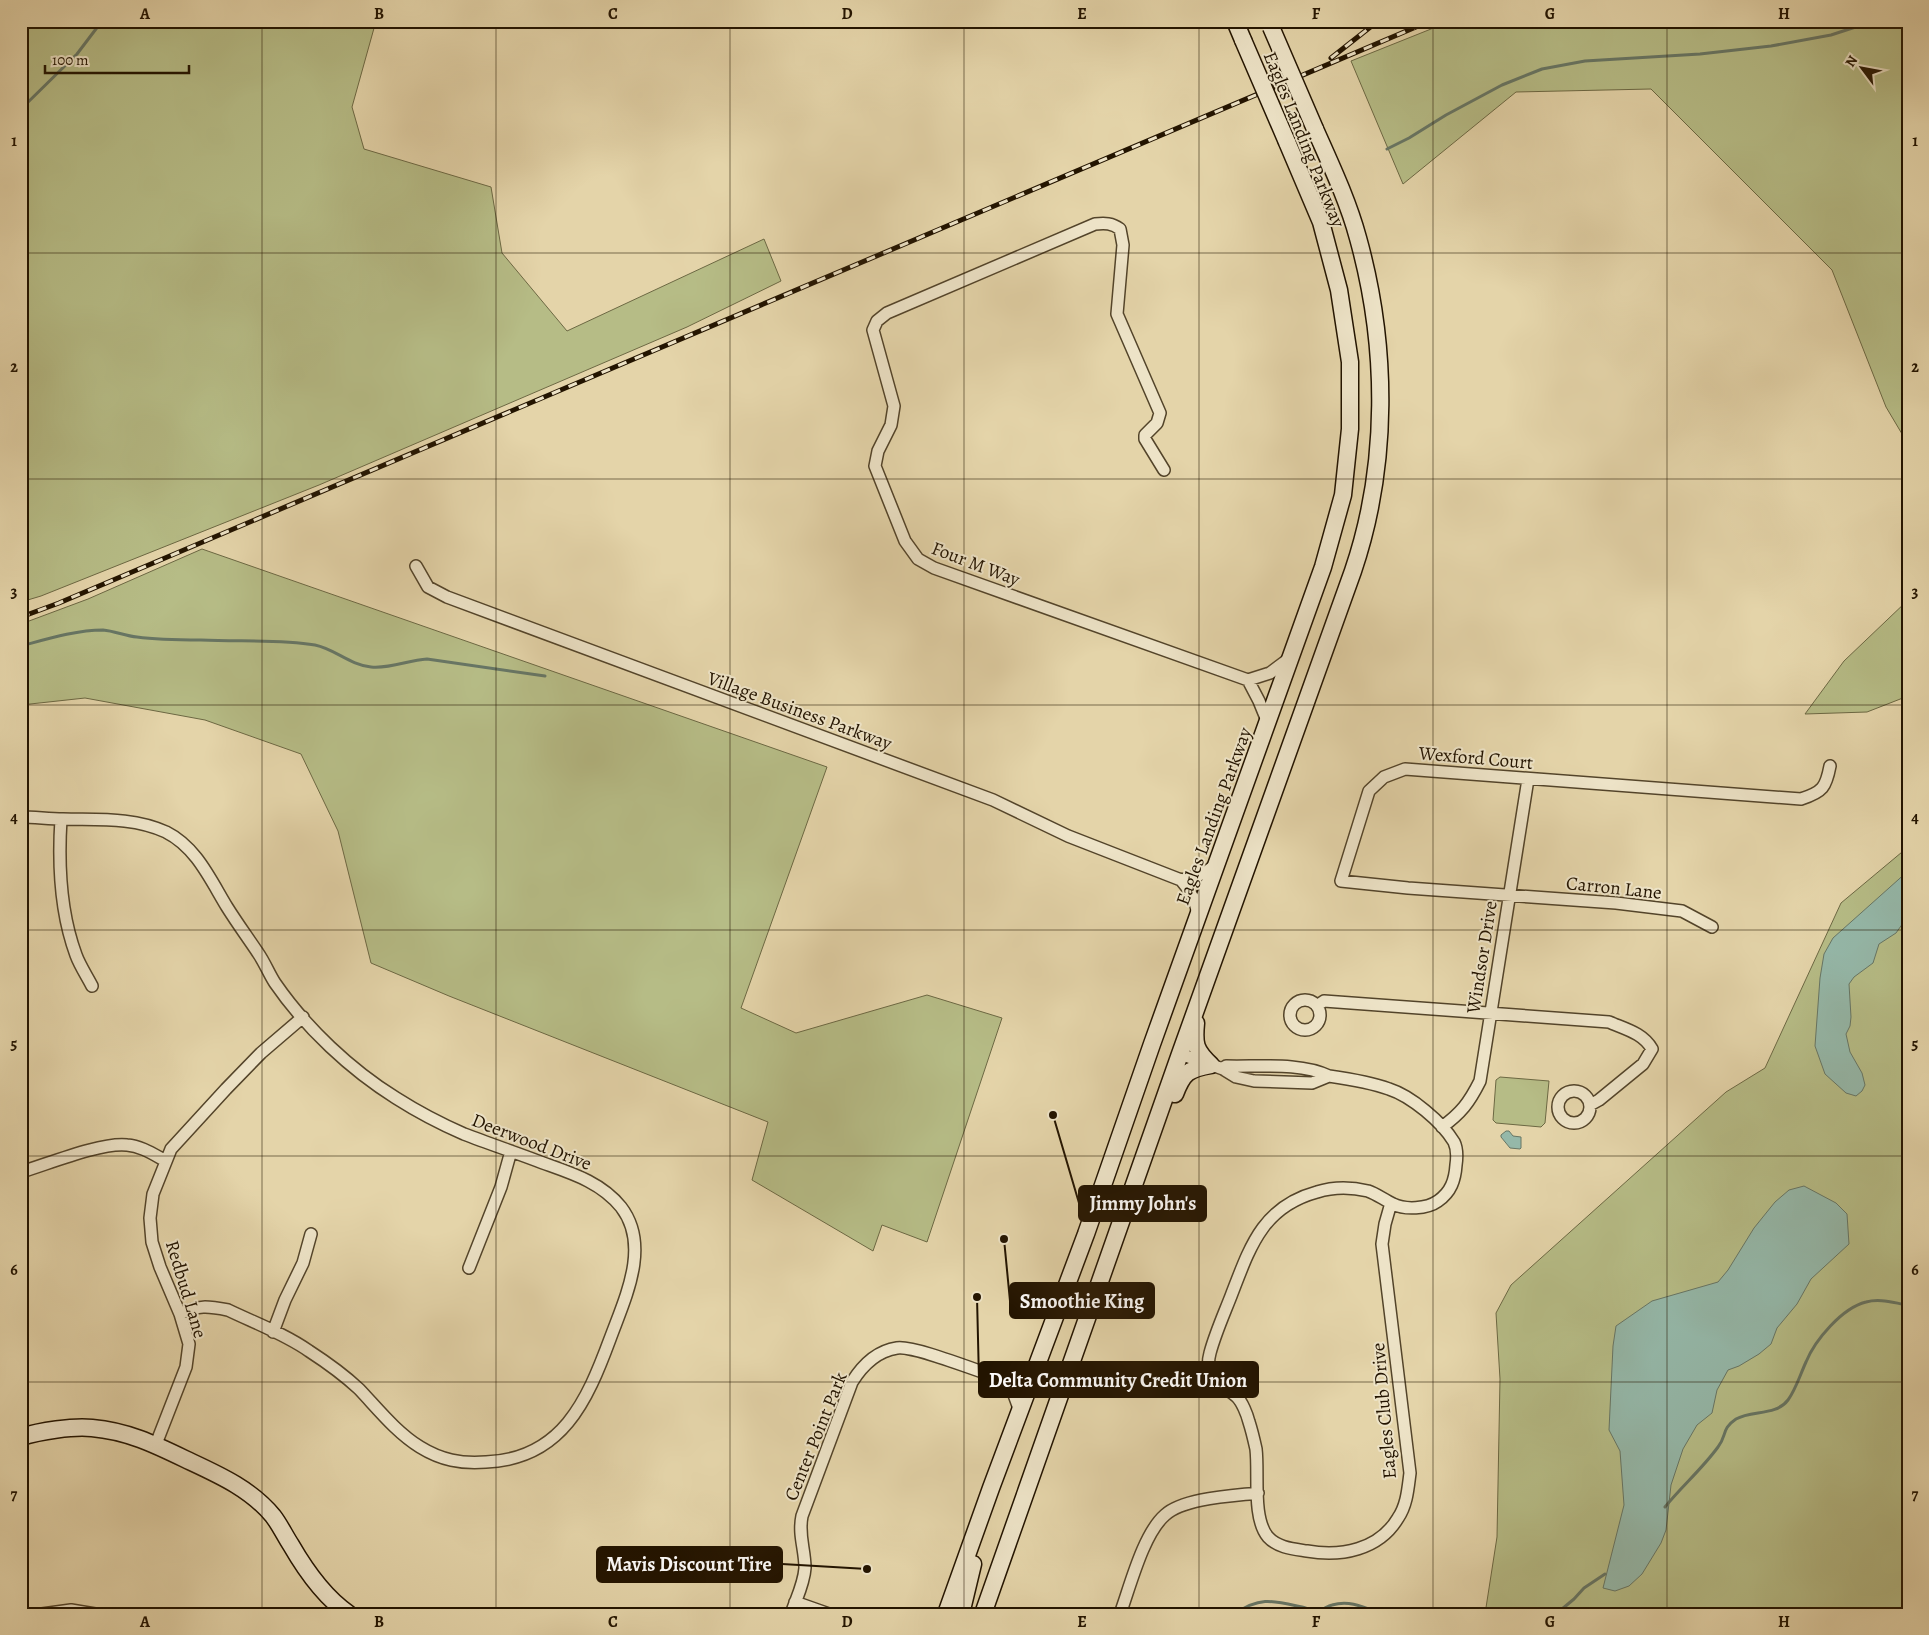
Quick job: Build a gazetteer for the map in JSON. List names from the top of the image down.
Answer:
{
  "streets": {
    "main road": ["Eagles Landing Parkway"],
    "street": [
      "Four M Way",
      "Village Business Parkway",
      "Wexford Court",
      "Carron Lane",
      "Windsor Drive",
      "Deerwood Drive",
      "Redbud Lane",
      "Eagles Club Drive",
      "Center Point Park"
    ]
  },
  "crossings": [
    ["Wexford Court", "Carron Lane"],
    ["Wexford Court", "Windsor Drive"],
    ["Carron Lane", "Windsor Drive"],
    ["Windsor Drive", "Eagles Club Drive"],
    ["Deerwood Drive", "Redbud Lane"]
  ],
  "places": [
    "Jimmy John's",
    "Smoothie King",
    "Delta Community Credit Union",
    "Mavis Discount Tire"
  ],
  "scale_bar": "100 m",
  "north": "top left",
  "grid": {
    "columns": [
      "A",
      "B",
      "C",
      "D",
      "E",
      "F",
      "G",
      "H"
    ],
    "rows": [
      "1",
      "2",
      "3",
      "4",
      "5",
      "6",
      "7"
    ]
  }
}
